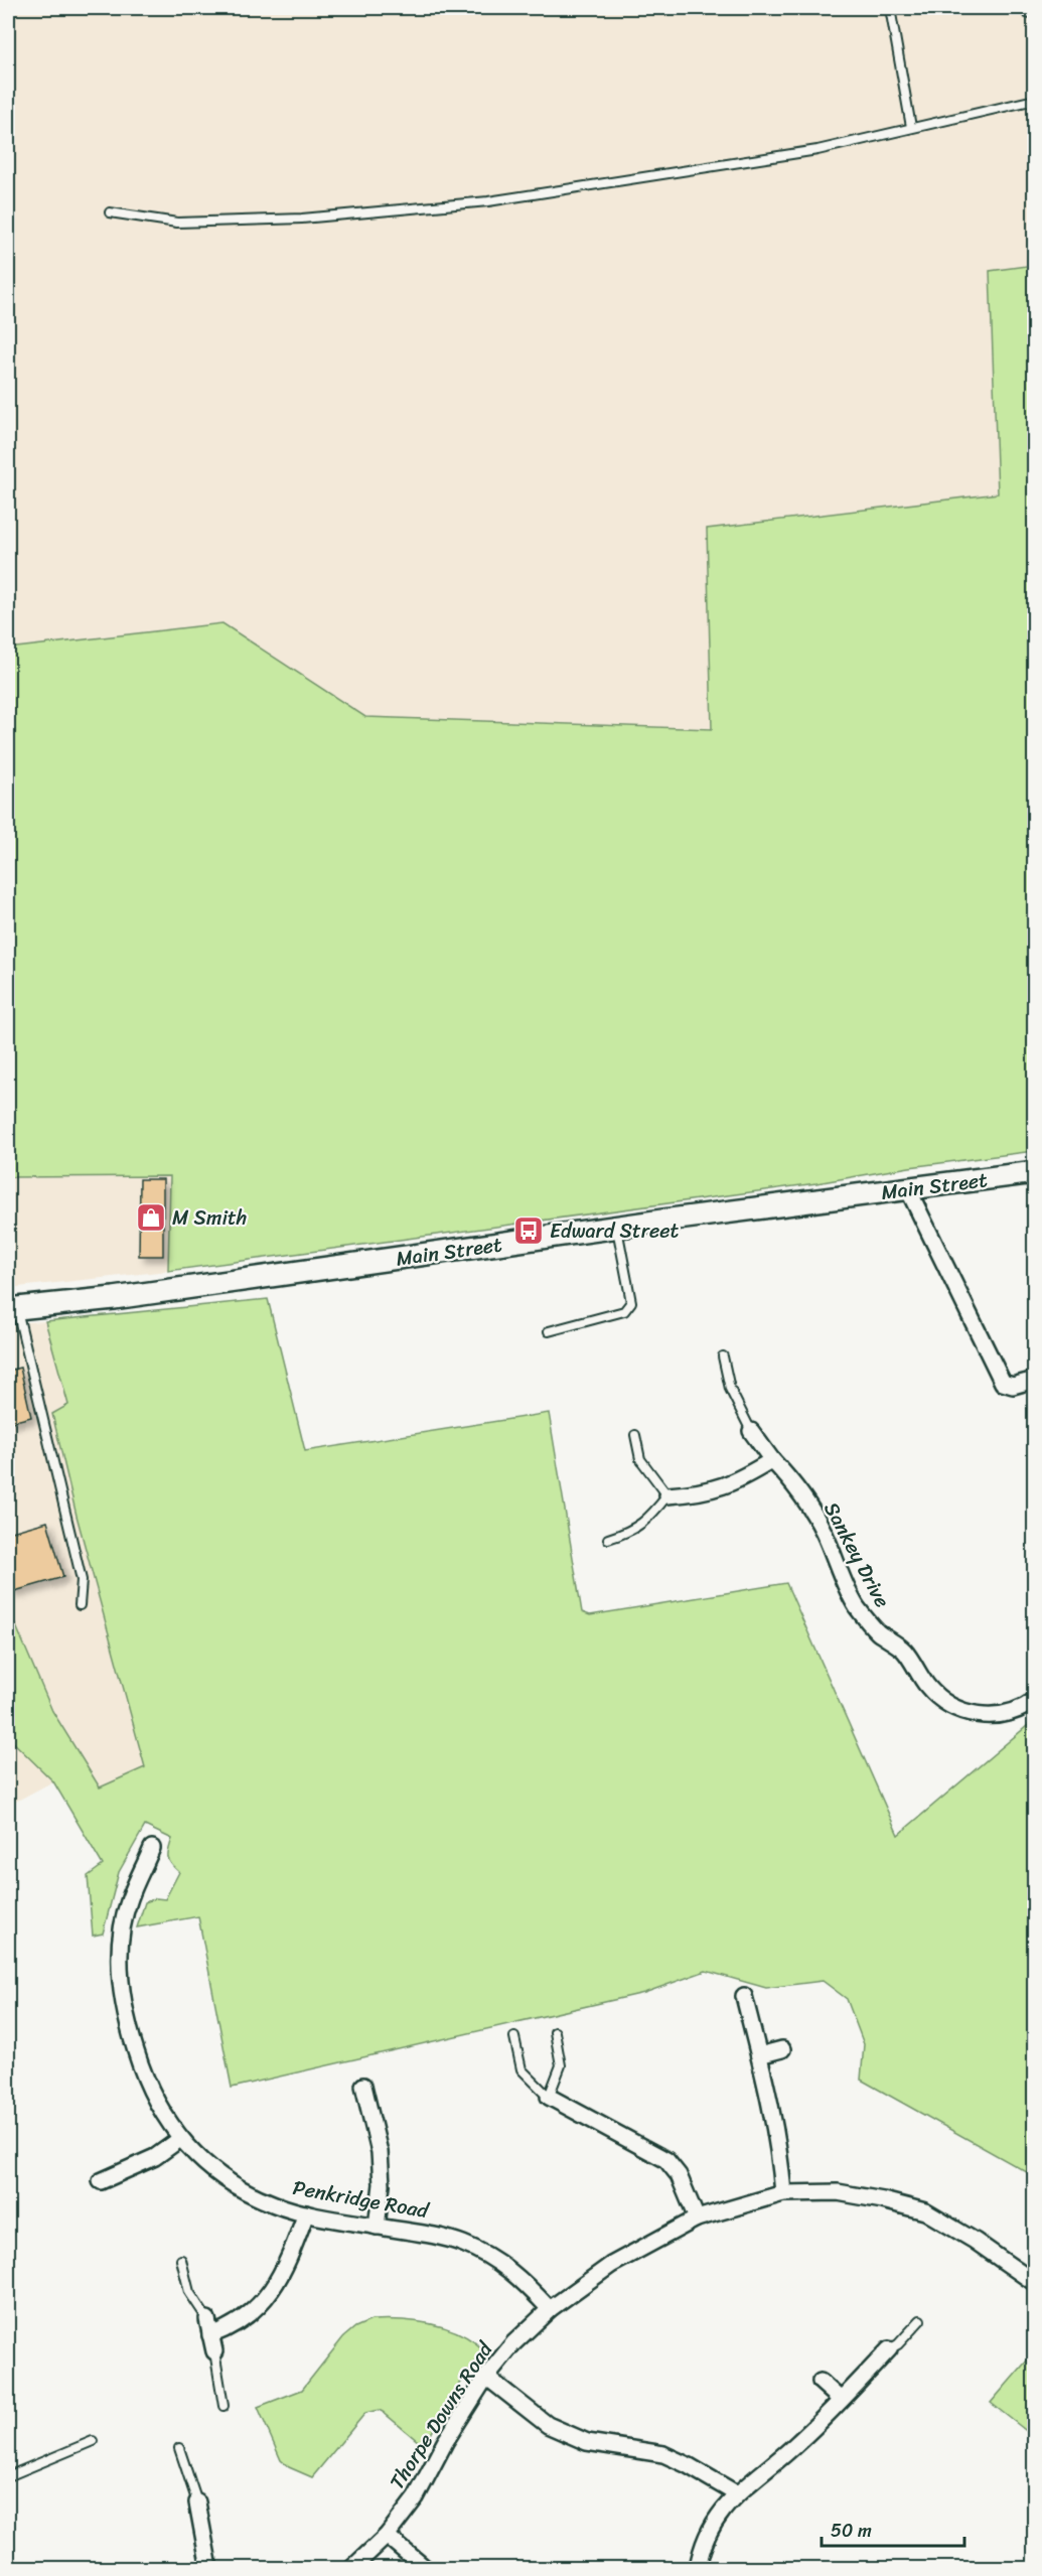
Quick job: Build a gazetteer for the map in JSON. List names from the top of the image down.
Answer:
{
  "streets": {
    "street": [
      "Main Street",
      "Sankey Drive",
      "Penkridge Road",
      "Thorpe Downs Road"
    ]
  },
  "crossings": [
    ["Penkridge Road", "Thorpe Downs Road"]
  ],
  "places": {
    "shop": ["M Smith"],
    "bus stop": ["Edward Street"]
  },
  "scale_bar": "50 m"
}
